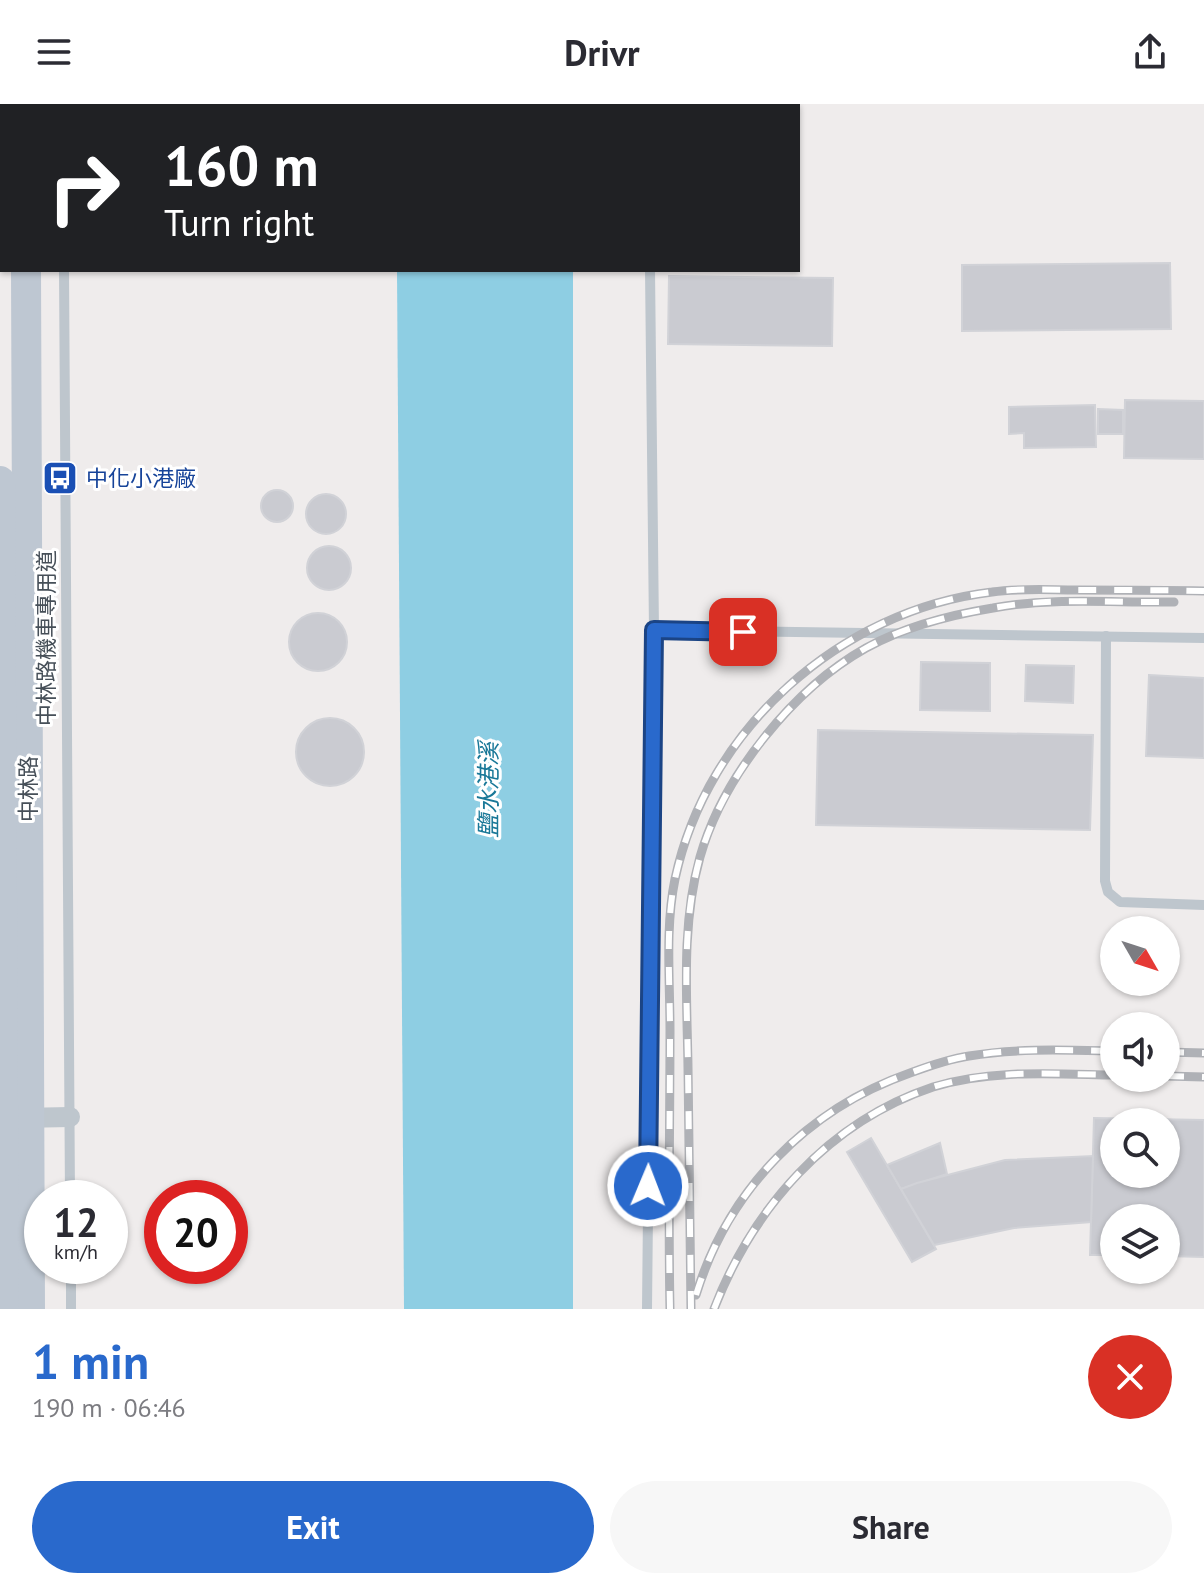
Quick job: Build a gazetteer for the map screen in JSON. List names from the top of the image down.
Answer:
{
  "streets": {
    "street": ["中林路"],
    "lane": ["中林路機車專用道"]
  },
  "water": ["鹽水港溪"],
  "places": {
    "bus stop": ["中化小港廠"]
  },
  "north": "bottom right",
  "page": {
    "header": "Drivr",
    "turn": ["160 m", "Turn right"],
    "speed": "12 km/h",
    "limit": "20",
    "heading": ["1 min", "190 m · 06:46"],
    "buttons": ["Exit", "Share"]
  }
}
